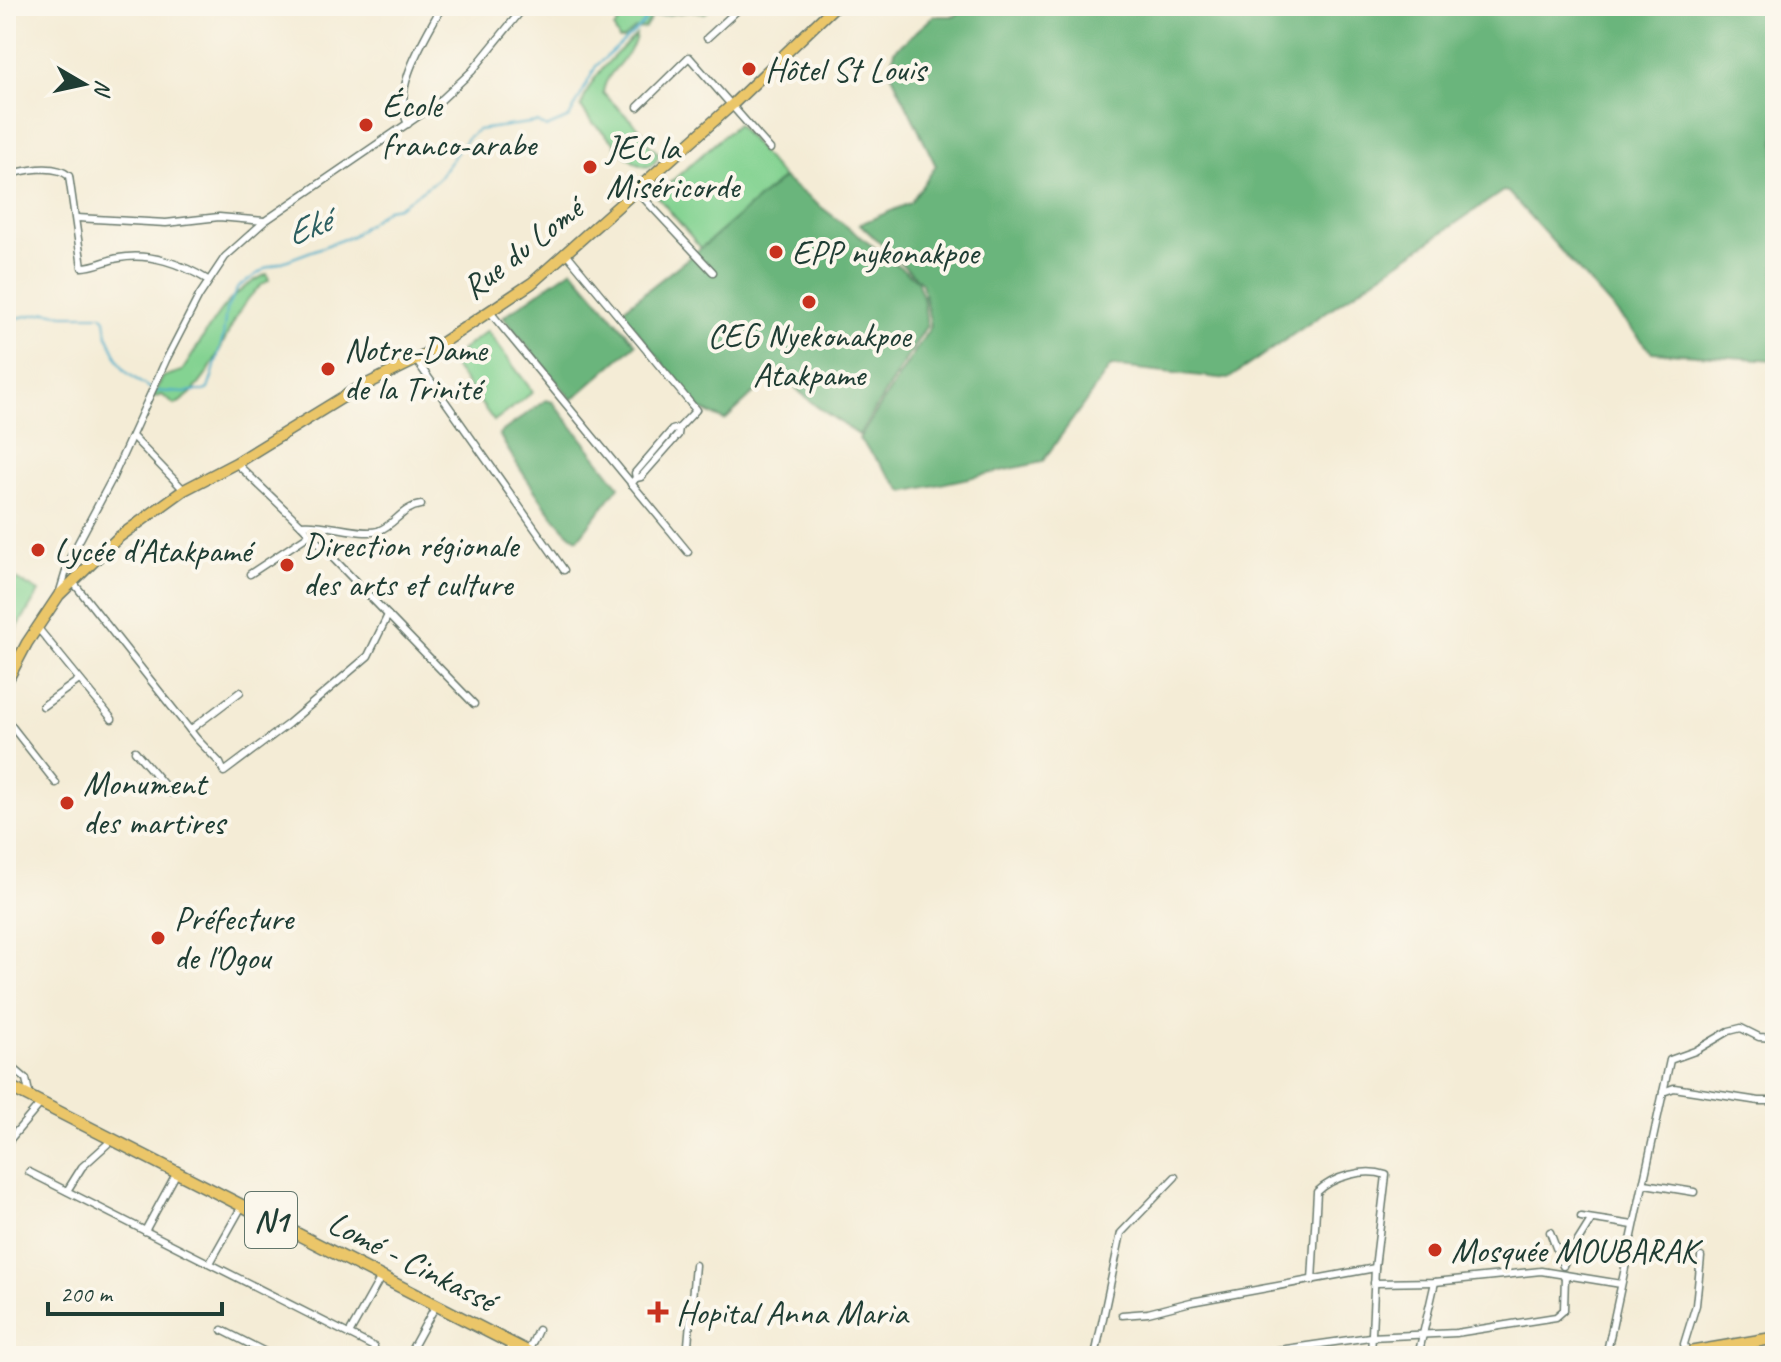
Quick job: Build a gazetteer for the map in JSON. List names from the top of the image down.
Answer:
{
  "streets": {
    "highway": ["N1", "Lomé - Cinkassé"],
    "main road": ["Rue du Lomé"]
  },
  "water": ["Eké"],
  "places": {
    "other": [
      "Hôtel St Louis",
      "École franco-arabe",
      "JEC la Miséricorde",
      "EPP nykonakpoe",
      "CEG Nyekonakpoe Atakpame",
      "Notre-Dame de la Trinité",
      "Lycée d'Atakpamé",
      "Direction régionale des arts et culture",
      "Monument des martires",
      "Préfecture de l'Ogou",
      "Mosquée MOUBARAK"
    ],
    "health": ["Hopital Anna Maria"]
  },
  "scale_bar": "200 m",
  "north": "right"
}
